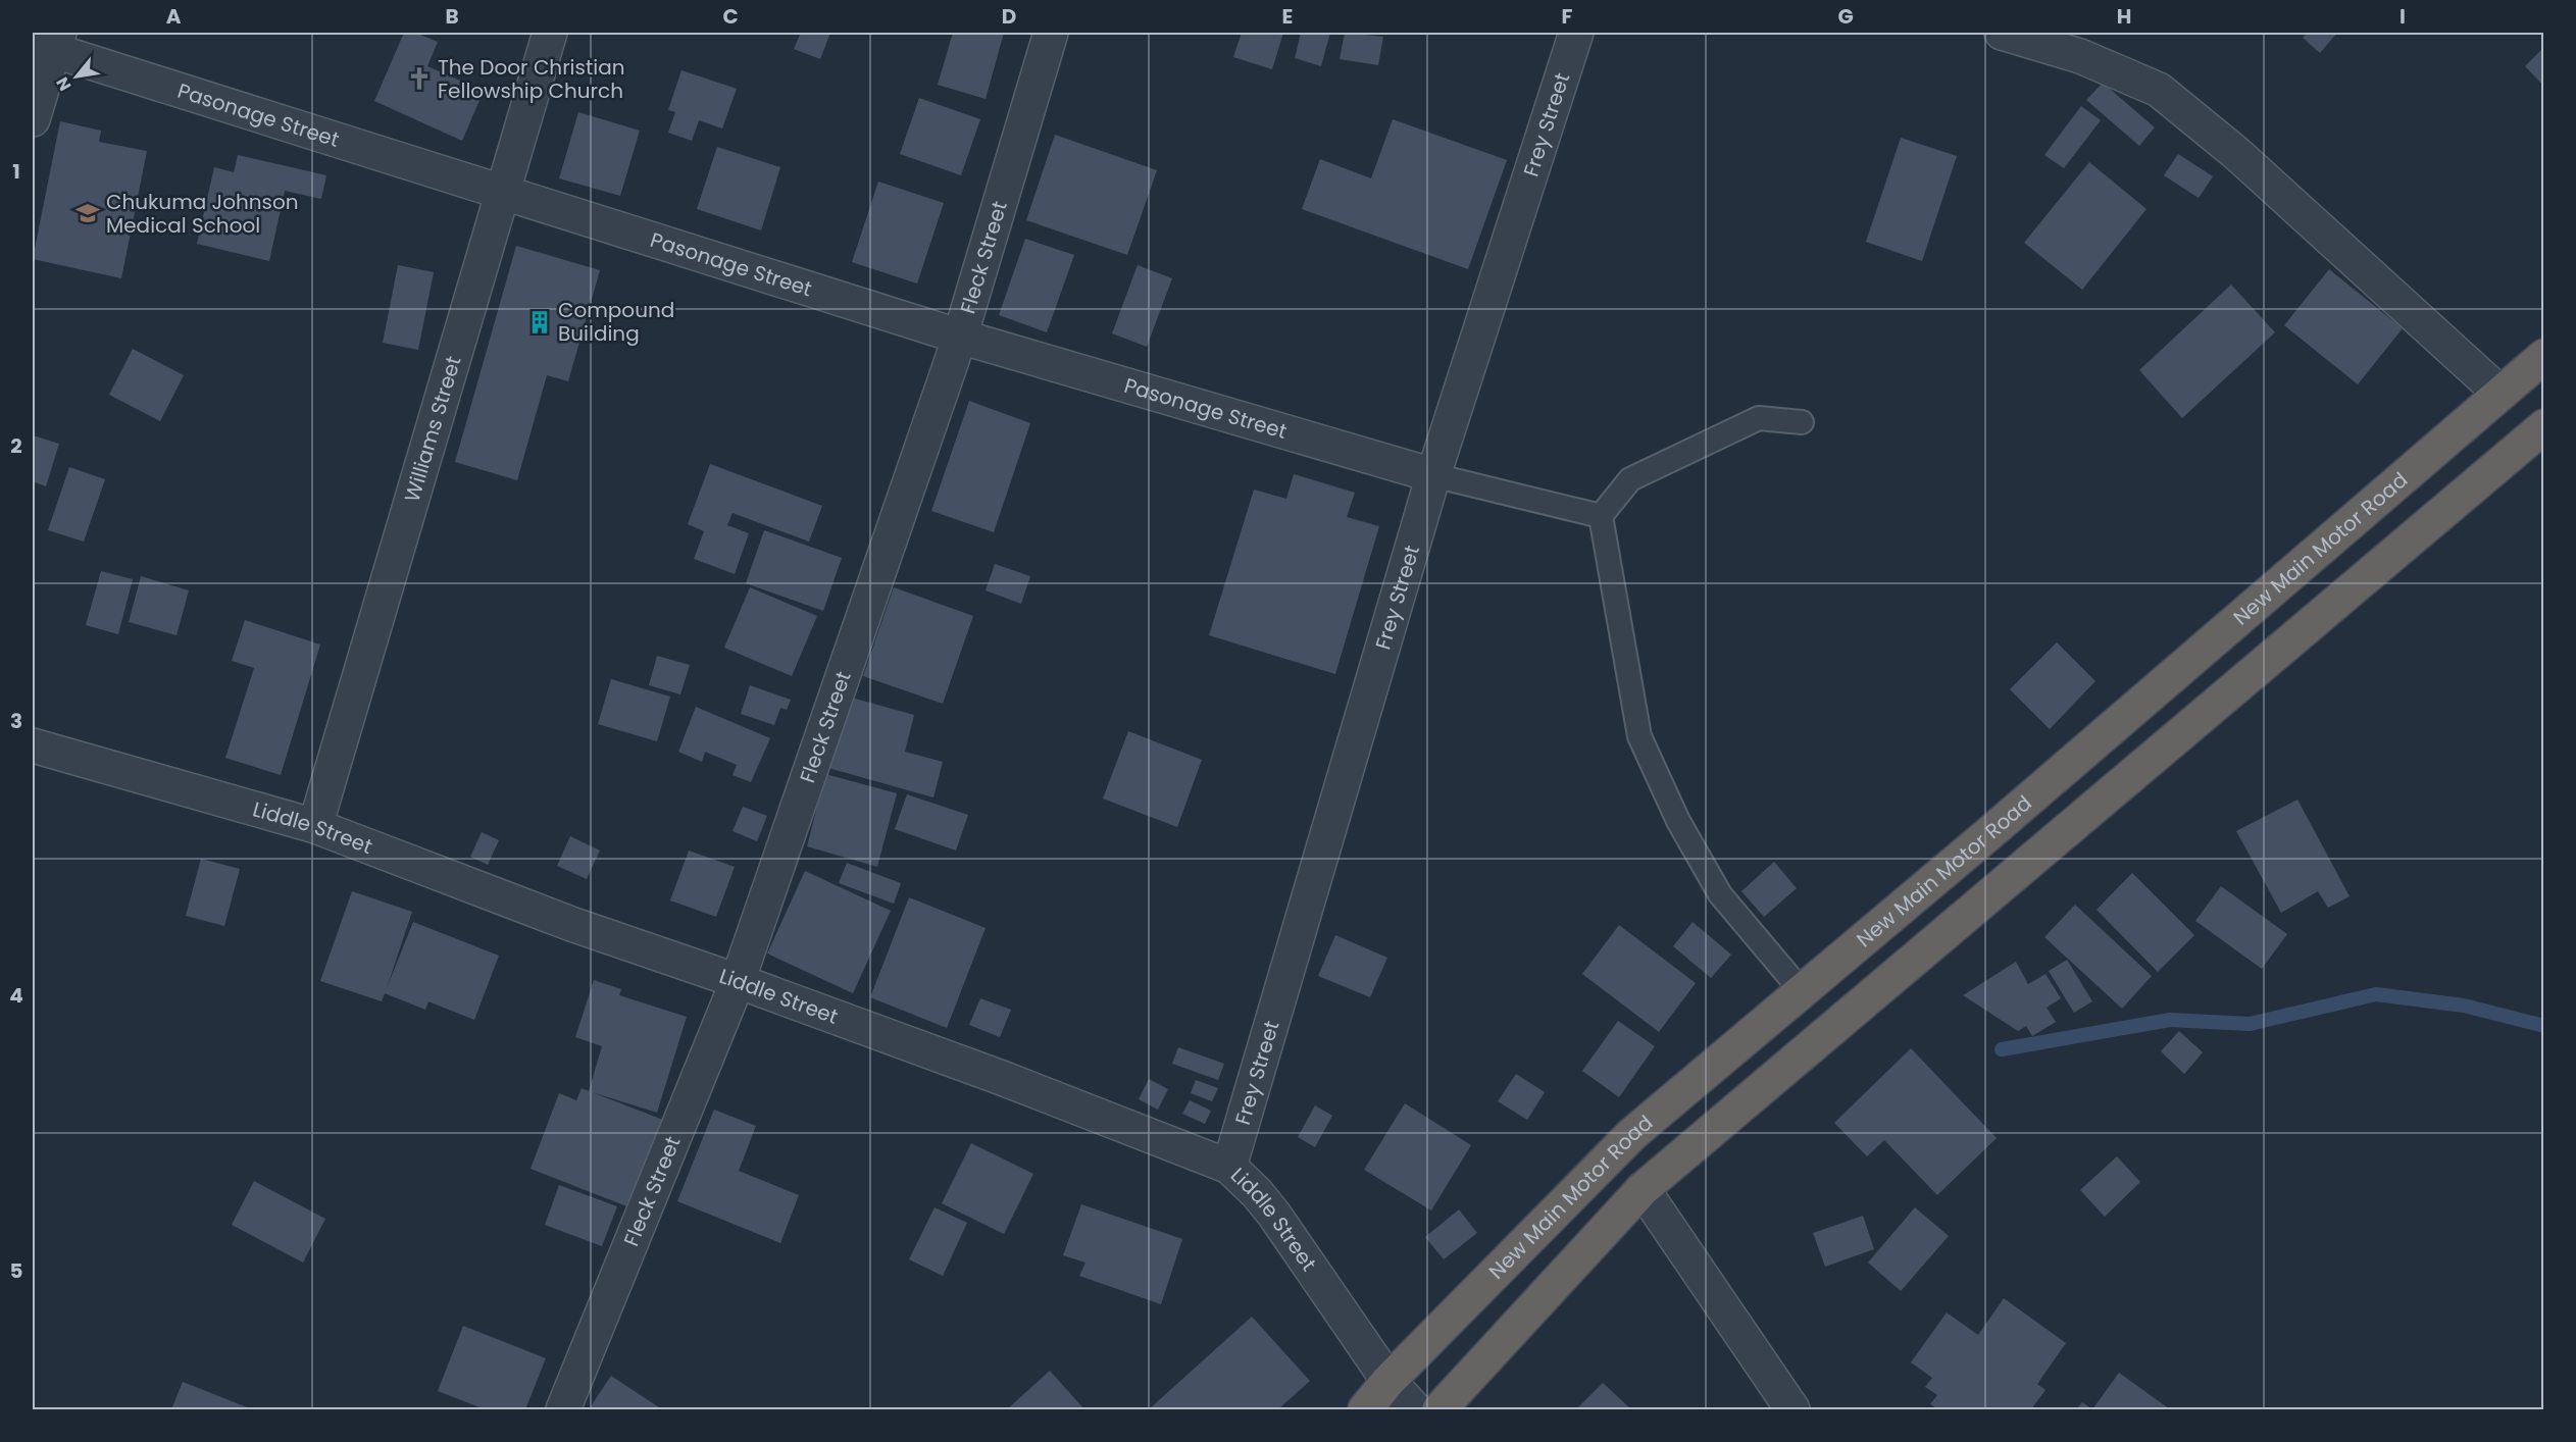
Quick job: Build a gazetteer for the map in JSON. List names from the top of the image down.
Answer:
{
  "streets": {
    "highway": ["New Main Motor Road"],
    "street": [
      "Pasonage Street",
      "Frey Street",
      "Fleck Street",
      "Williams Street",
      "Liddle Street"
    ]
  },
  "crossings": [
    ["Pasonage Street", "Frey Street"],
    ["Pasonage Street", "Fleck Street"],
    ["Pasonage Street", "Williams Street"],
    ["Frey Street", "Liddle Street"],
    ["Fleck Street", "Liddle Street"],
    ["Williams Street", "Liddle Street"],
    ["New Main Motor Road", "Liddle Street"]
  ],
  "places": {
    "church": ["The Door Christian Fellowship Church"],
    "school or university": ["Chukuma Johnson Medical School"],
    "building": ["Compound Building"]
  },
  "north": "bottom left",
  "grid": {
    "columns": [
      "A",
      "B",
      "C",
      "D",
      "E",
      "F",
      "G",
      "H",
      "I"
    ],
    "rows": [
      "1",
      "2",
      "3",
      "4",
      "5"
    ]
  }
}
